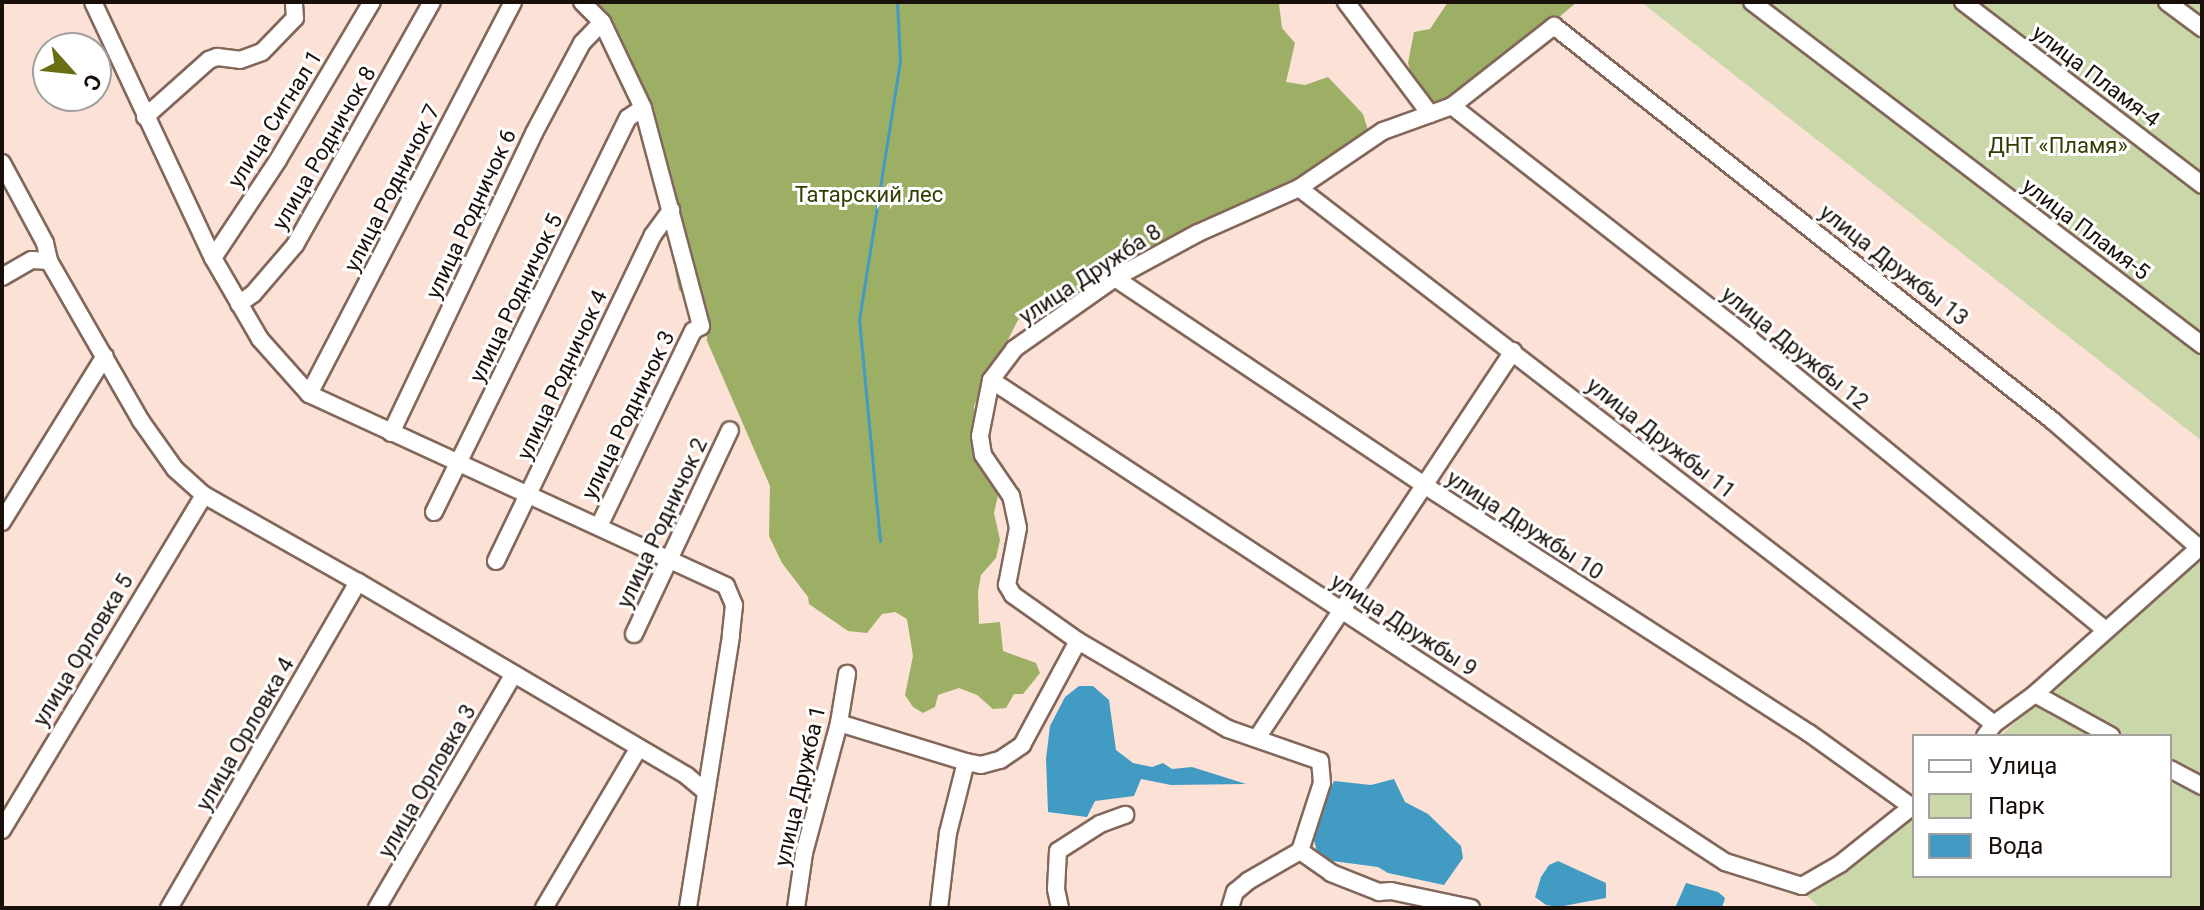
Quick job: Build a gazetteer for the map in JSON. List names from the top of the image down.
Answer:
{
  "streets": {
    "street": [
      "улица Пламя-4",
      "улица Сигнал 1",
      "улица Родничок 8",
      "улица Родничок 7",
      "улица Родничок 6",
      "улица Пламя-5",
      "улица Дружбы 13",
      "улица Дружба 8",
      "улица Родничок 5",
      "улица Дружбы 12",
      "улица Родничок 4",
      "улица Родничок 3",
      "улица Дружбы 11",
      "улица Родничок 2",
      "улица Дружбы 10",
      "улица Дружбы 9",
      "улица Орловка 5",
      "улица Орловка 4",
      "улица Орловка 3",
      "улица Дружба 1"
    ]
  },
  "crossings": [
    ["улица Дружбы 13", "улица Дружба 8"],
    ["улица Дружба 8", "улица Дружбы 12"],
    ["улица Дружба 8", "улица Дружбы 11"],
    ["улица Дружба 8", "улица Дружбы 10"],
    ["улица Дружба 8", "улица Дружбы 9"],
    ["улица Родничок 4", "улица Родничок 3"]
  ],
  "parks": ["ДНТ «Пламя»", "Татарский лес"],
  "legend": ["Улица", "Парк", "Вода"],
  "north": "bottom right"
}
